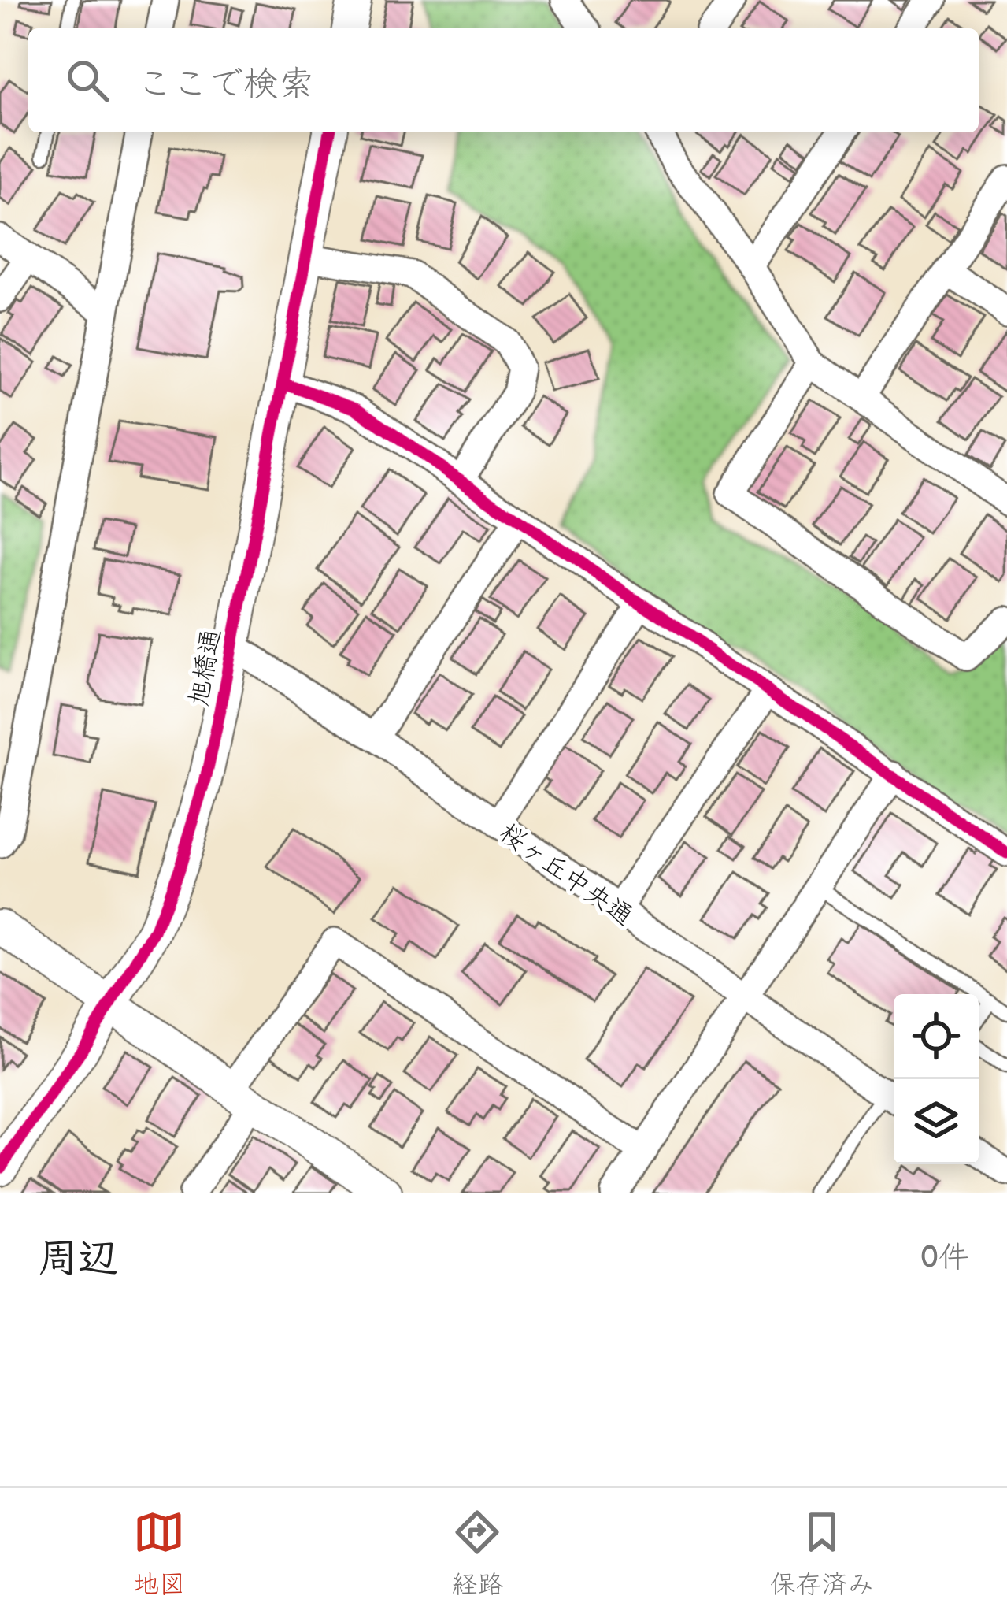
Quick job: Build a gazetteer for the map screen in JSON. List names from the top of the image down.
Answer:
{
  "streets": {
    "street": ["旭橋通", "桜ヶ丘中央通"]
  },
  "crossings": [
    ["旭橋通", "桜ヶ丘中央通"]
  ],
  "page": {
    "search": "ここで検索",
    "heading": ["周辺", "0件"],
    "nav": ["地図", "経路", "保存済み"]
  }
}
